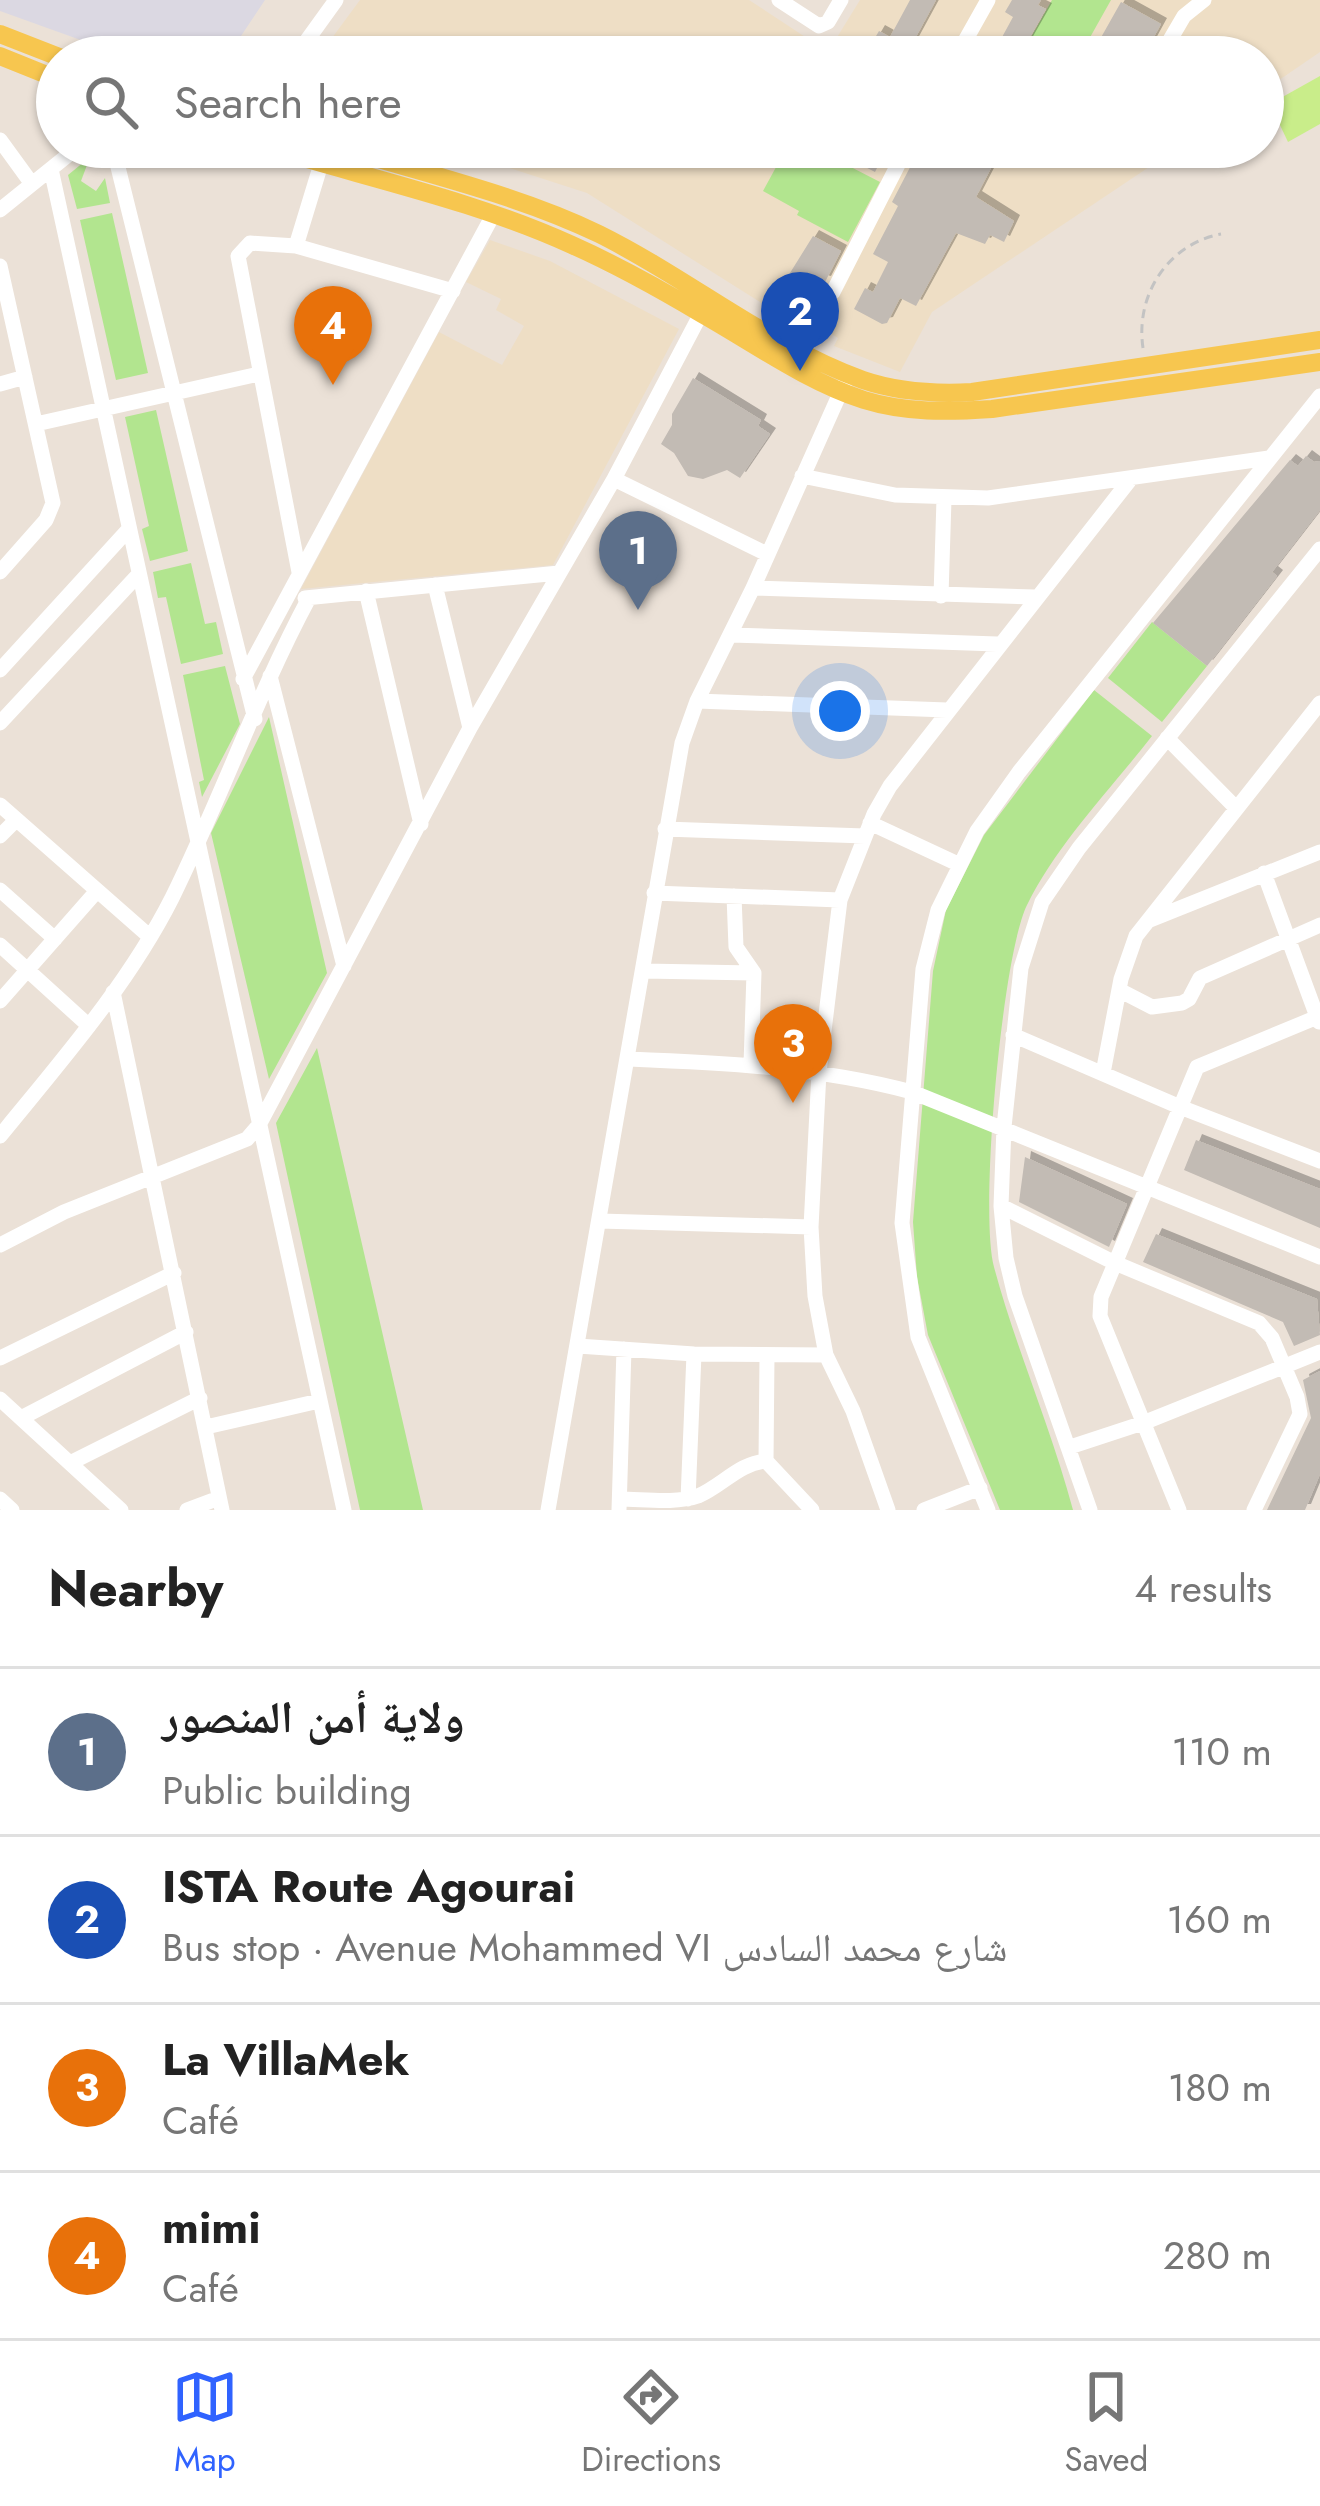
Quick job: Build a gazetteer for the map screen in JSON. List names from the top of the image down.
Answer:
{
  "page": {
    "search": "Search here",
    "pins": [
      "2",
      "4",
      "1",
      "3"
    ],
    "heading": ["Nearby", "4 results"],
    "list": [
      {
        "mark": "1",
        "name": "ولاية أمن المنصور",
        "note": "Public building",
        "value": "110 m"
      },
      {
        "mark": "2",
        "name": "ISTA Route Agourai",
        "note": "Bus stop · Avenue Mohammed VI شارع محمد السادس",
        "value": "160 m"
      },
      {
        "mark": "3",
        "name": "La VillaMek",
        "note": "Café",
        "value": "180 m"
      },
      {
        "mark": "4",
        "name": "mimi",
        "note": "Café",
        "value": "280 m"
      }
    ],
    "nav": ["Map", "Directions", "Saved"]
  }
}
